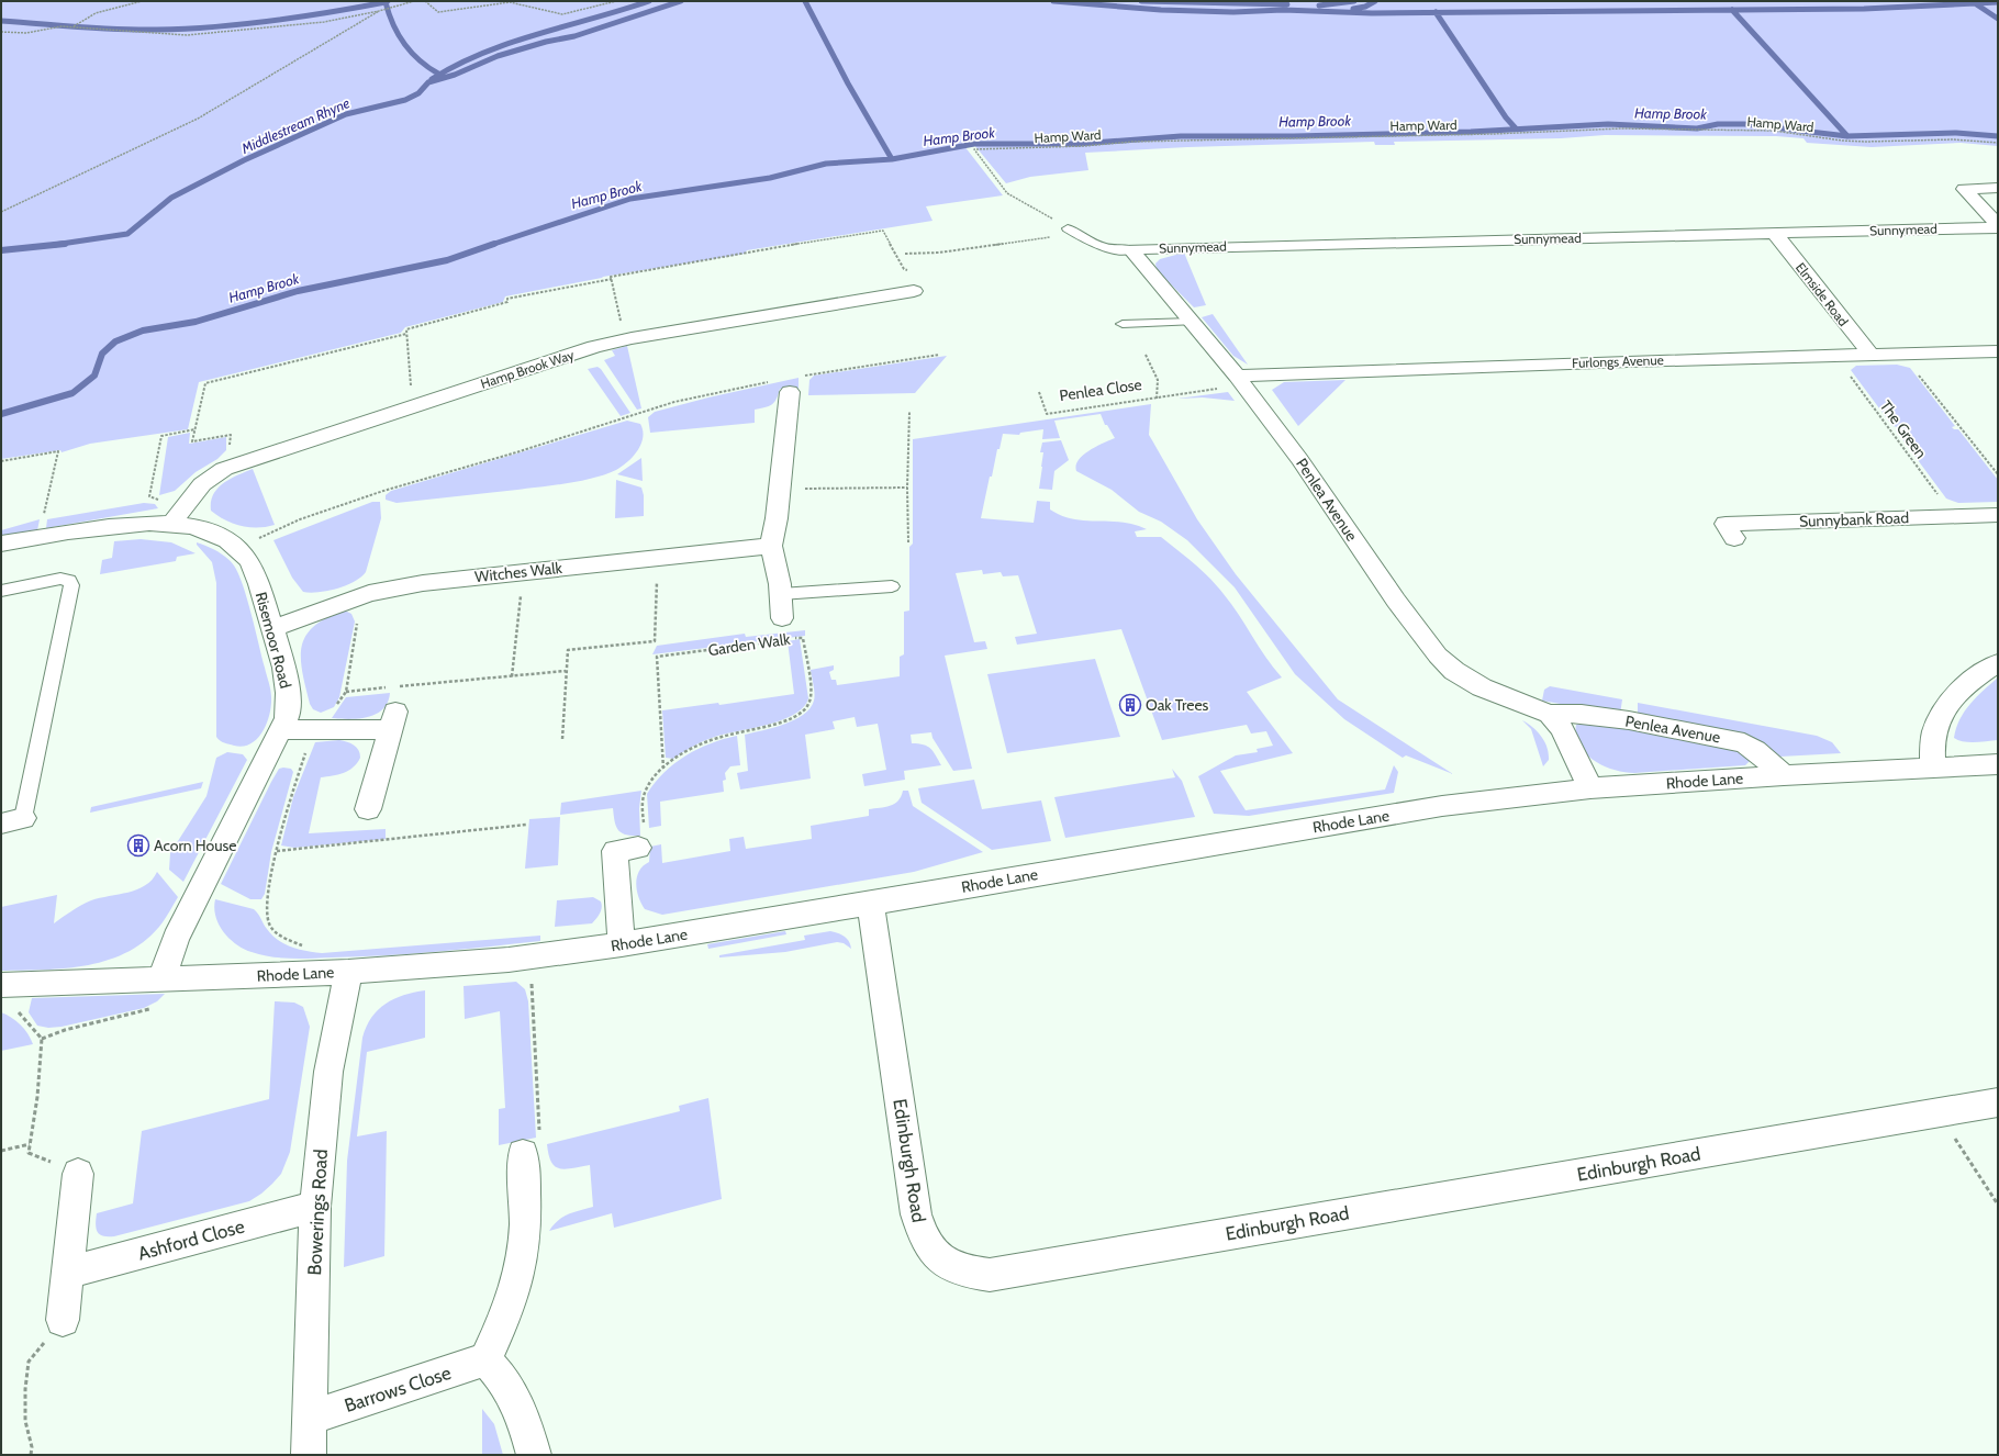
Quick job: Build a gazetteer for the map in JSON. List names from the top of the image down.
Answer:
{
  "streets": {
    "street": [
      "Sunnymead",
      "Elmside Road",
      "Furlongs Avenue",
      "Hamp Brook Way",
      "Penlea Avenue",
      "Sunnybank Road",
      "Witches Walk",
      "Risemoor Road",
      "Rhode Lane",
      "Edinburgh Road",
      "Bowerings Road",
      "Ashford Close",
      "Barrows Close"
    ],
    "path": [
      "Hamp Ward",
      "Penlea Close",
      "The Green",
      "Garden Walk"
    ]
  },
  "crossings": [
    ["Sunnymead", "Elmside Road"],
    ["Sunnymead", "Penlea Avenue"],
    ["Elmside Road", "Furlongs Avenue"],
    ["Furlongs Avenue", "Penlea Close"],
    ["Furlongs Avenue", "The Green"],
    ["Furlongs Avenue", "Penlea Avenue"],
    ["Hamp Brook Way", "Risemoor Road"],
    ["Penlea Close", "Penlea Avenue"],
    ["The Green", "Sunnybank Road"],
    ["Penlea Avenue", "Rhode Lane"],
    ["Witches Walk", "Risemoor Road"],
    ["Risemoor Road", "Rhode Lane"],
    ["Rhode Lane", "Edinburgh Road"],
    ["Rhode Lane", "Bowerings Road"],
    ["Bowerings Road", "Ashford Close"],
    ["Bowerings Road", "Barrows Close"]
  ],
  "water": ["Hamp Brook", "Middlestream Rhyne"],
  "places": {
    "building": ["Oak Trees", "Acorn House"]
  }
}
